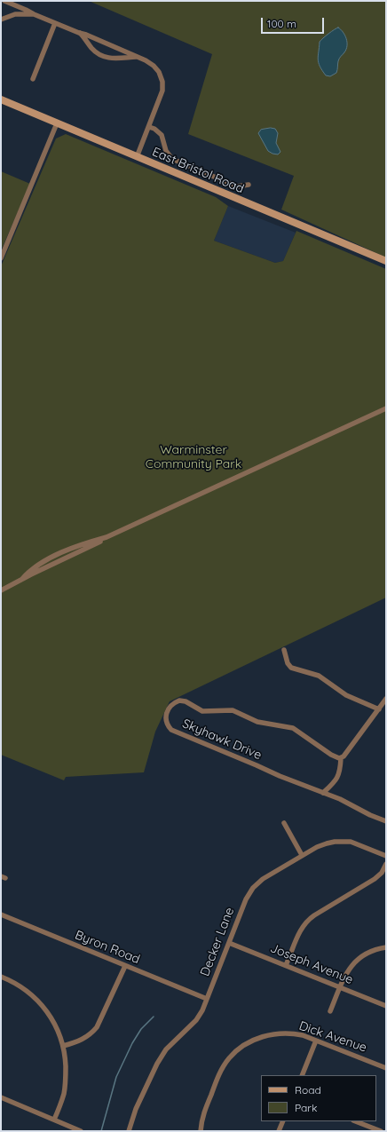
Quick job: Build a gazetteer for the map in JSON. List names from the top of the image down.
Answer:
{
  "streets": {
    "main road": ["East Bristol Road"],
    "street": [
      "Skyhawk Drive",
      "Decker Lane",
      "Byron Road",
      "Joseph Avenue",
      "Dick Avenue"
    ]
  },
  "crossings": [
    ["Decker Lane", "Byron Road"],
    ["Decker Lane", "Joseph Avenue"]
  ],
  "parks": ["Warminster Community Park"],
  "legend": ["Road", "Park"],
  "scale_bar": "100 m"
}
